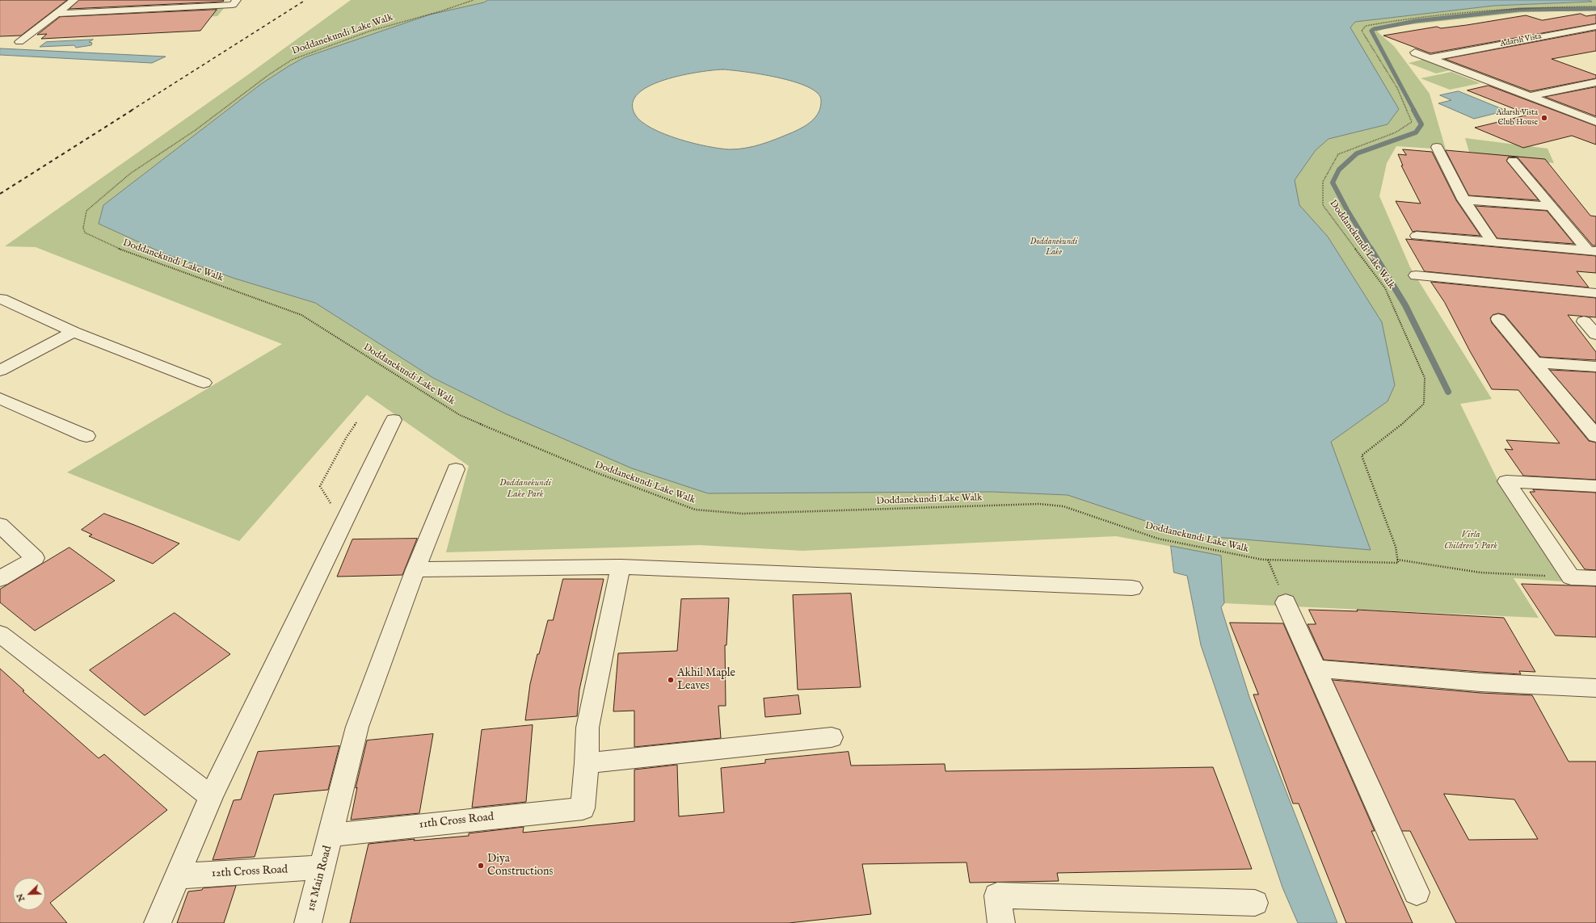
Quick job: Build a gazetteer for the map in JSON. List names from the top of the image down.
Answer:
{
  "streets": {
    "street": [
      "Adarsh Vista",
      "11th Cross Road",
      "12th Cross Road",
      "1st Main Road"
    ],
    "path": ["Doddanekundi Lake Walk"]
  },
  "crossings": [
    ["11th Cross Road", "1st Main Road"],
    ["12th Cross Road", "1st Main Road"]
  ],
  "water": ["Doddanekundi Lake"],
  "parks": ["Doddanekundi Lake Park", "Virla Children's Park"],
  "places": ["Adarsh Vista Club House", "Akhil Maple Leaves", "Diya Constructions"],
  "north": "bottom left"
}
